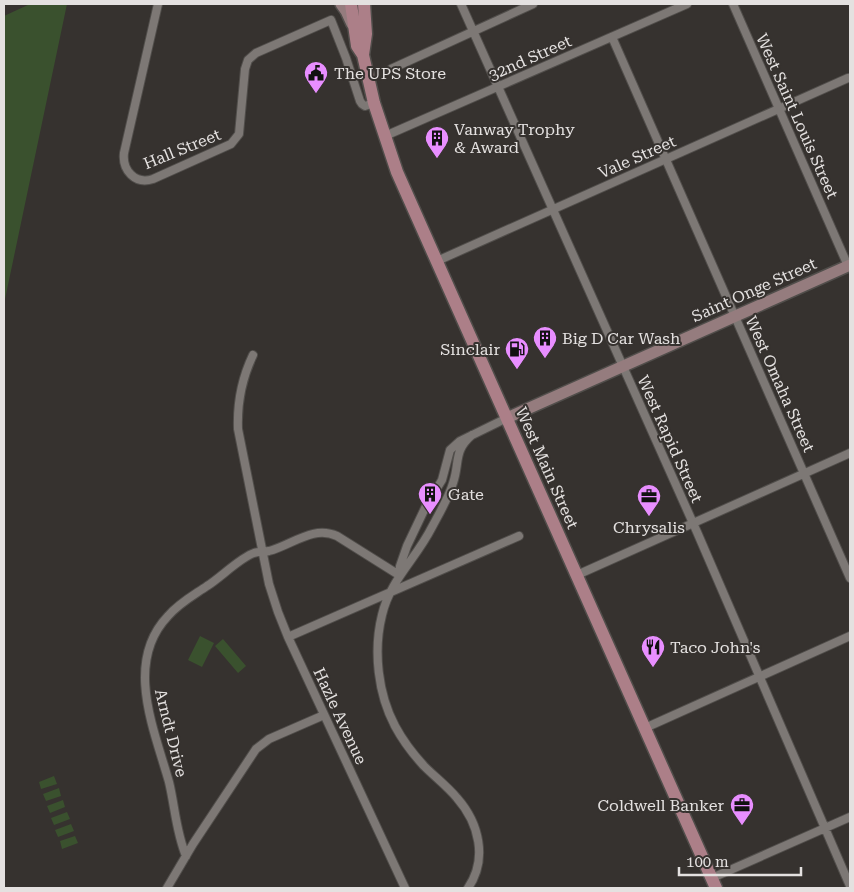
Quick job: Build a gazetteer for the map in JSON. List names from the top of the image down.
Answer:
{
  "streets": {
    "main road": ["West Main Street"],
    "street": [
      "32nd Street",
      "West Saint Louis Street",
      "Hall Street",
      "Vale Street",
      "Saint Onge Street",
      "West Omaha Street",
      "West Rapid Street",
      "Hazle Avenue",
      "Arndt Drive"
    ]
  },
  "crossings": [
    ["32nd Street", "West Omaha Street"],
    ["32nd Street", "West Rapid Street"],
    ["32nd Street", "West Main Street"],
    ["West Saint Louis Street", "Vale Street"],
    ["West Saint Louis Street", "Saint Onge Street"],
    ["Hall Street", "West Main Street"],
    ["Vale Street", "West Omaha Street"],
    ["Vale Street", "West Rapid Street"],
    ["Vale Street", "West Main Street"],
    ["Saint Onge Street", "West Omaha Street"],
    ["Saint Onge Street", "West Rapid Street"],
    ["Saint Onge Street", "West Main Street"],
    ["Hazle Avenue", "Arndt Drive"]
  ],
  "places": {
    "public building": ["The UPS Store"],
    "building": ["Vanway Trophy & Award", "Big D Car Wash", "Gate"],
    "fuel station": ["Sinclair"],
    "office": ["Chrysalis", "Coldwell Banker"],
    "restaurant": ["Taco John's"]
  },
  "scale_bar": "100 m"
}
